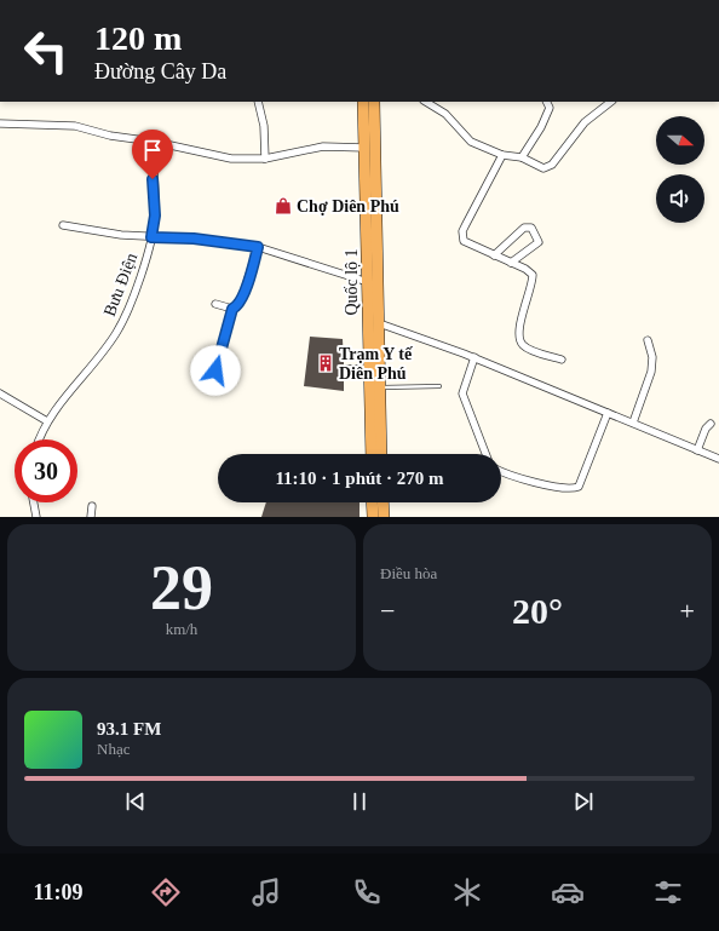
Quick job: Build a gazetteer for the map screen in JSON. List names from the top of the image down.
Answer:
{
  "streets": {
    "highway": ["Quốc lộ 1"],
    "street": ["Bưu Điện"]
  },
  "places": {
    "shop": ["Chợ Diên Phú"],
    "building": ["Trạm Y tế Diên Phú"]
  },
  "north": "right",
  "page": {
    "turn": ["120 m", "Đường Cây Da"],
    "limit": "30",
    "trip": "11:10 · 1 phút · 270 m",
    "tile": [
      ["29", "km/h"],
      "Điều hòa"
    ],
    "heat": ["−", "20°", "+"],
    "song": ["93.1 FM", "Nhạc"],
    "tabs": "11:09"
  }
}
